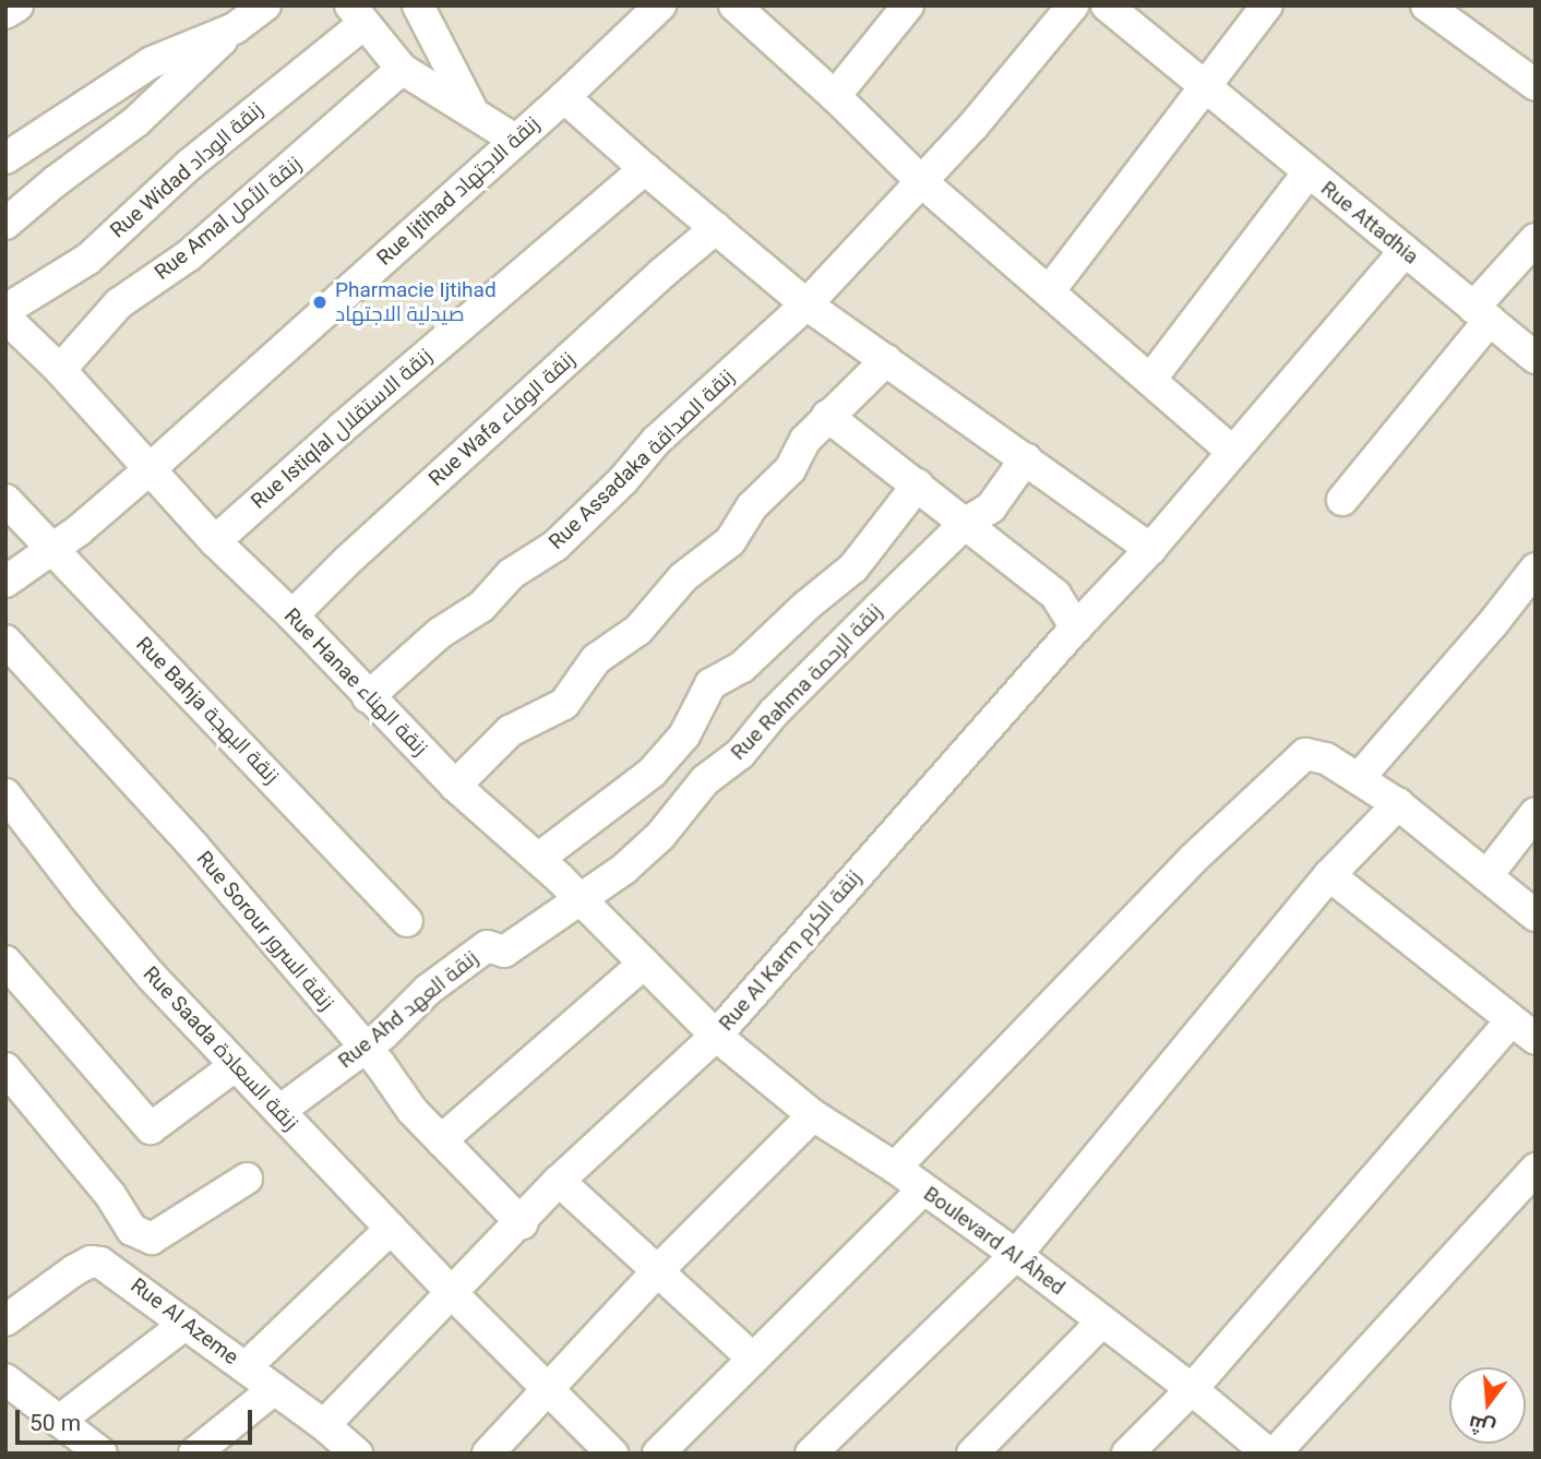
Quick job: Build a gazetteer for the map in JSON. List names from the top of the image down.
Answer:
{
  "streets": {
    "street": [
      "Rue Widad زنقة الوداد",
      "Rue Ijtihad زنقة الاجتهاد",
      "Rue Amal زنقة الأمل",
      "Rue Attadhia",
      "Rue Wafa زنقة الوفاء",
      "Rue Istiqlal زنقة الاستقلال",
      "Rue Assadaka زنقة الصداقة",
      "Rue Hanae زنقة الهناء",
      "Rue Rahma زنقة الرحمة",
      "Rue Bahja زنقة البهجة",
      "Rue Sorour زنقة السرور",
      "Rue Al Karm زنقة الكرم",
      "Rue Ahd زنقة العهد",
      "Rue Saada زنقة السعادة",
      "Boulevard Al Âhed",
      "Rue Al Azeme"
    ]
  },
  "crossings": [
    ["Rue Ijtihad زنقة الاجتهاد", "Rue Hanae زنقة الهناء"],
    ["Rue Ijtihad زنقة الاجتهاد", "Rue Bahja زنقة البهجة"],
    ["Rue Amal زنقة الأمل", "Rue Hanae زنقة الهناء"],
    ["Rue Attadhia", "Rue Al Karm زنقة الكرم"],
    ["Rue Wafa زنقة الوفاء", "Rue Hanae زنقة الهناء"],
    ["Rue Istiqlal زنقة الاستقلال", "Rue Hanae زنقة الهناء"],
    ["Rue Assadaka زنقة الصداقة", "Rue Hanae زنقة الهناء"],
    ["Rue Hanae زنقة الهناء", "Rue Rahma زنقة الرحمة"],
    ["Rue Hanae زنقة الهناء", "Rue Al Karm زنقة الكرم"],
    ["Rue Hanae زنقة الهناء", "Rue Ahd زنقة العهد"],
    ["Rue Hanae زنقة الهناء", "Boulevard Al Âhed"],
    ["Rue Rahma زنقة الرحمة", "Rue Ahd زنقة العهد"],
    ["Rue Sorour زنقة السرور", "Rue Al Karm زنقة الكرم"],
    ["Rue Sorour زنقة السرور", "Rue Ahd زنقة العهد"],
    ["Rue Al Karm زنقة الكرم", "Rue Saada زنقة السعادة"],
    ["Rue Al Karm زنقة الكرم", "Boulevard Al Âhed"],
    ["Rue Al Karm زنقة الكرم", "Rue Al Azeme"],
    ["Rue Ahd زنقة العهد", "Rue Saada زنقة السعادة"]
  ],
  "places": ["Pharmacie Ijtihad صيدلية الاجتهاد"],
  "scale_bar": "50 m",
  "north": "bottom"
}
